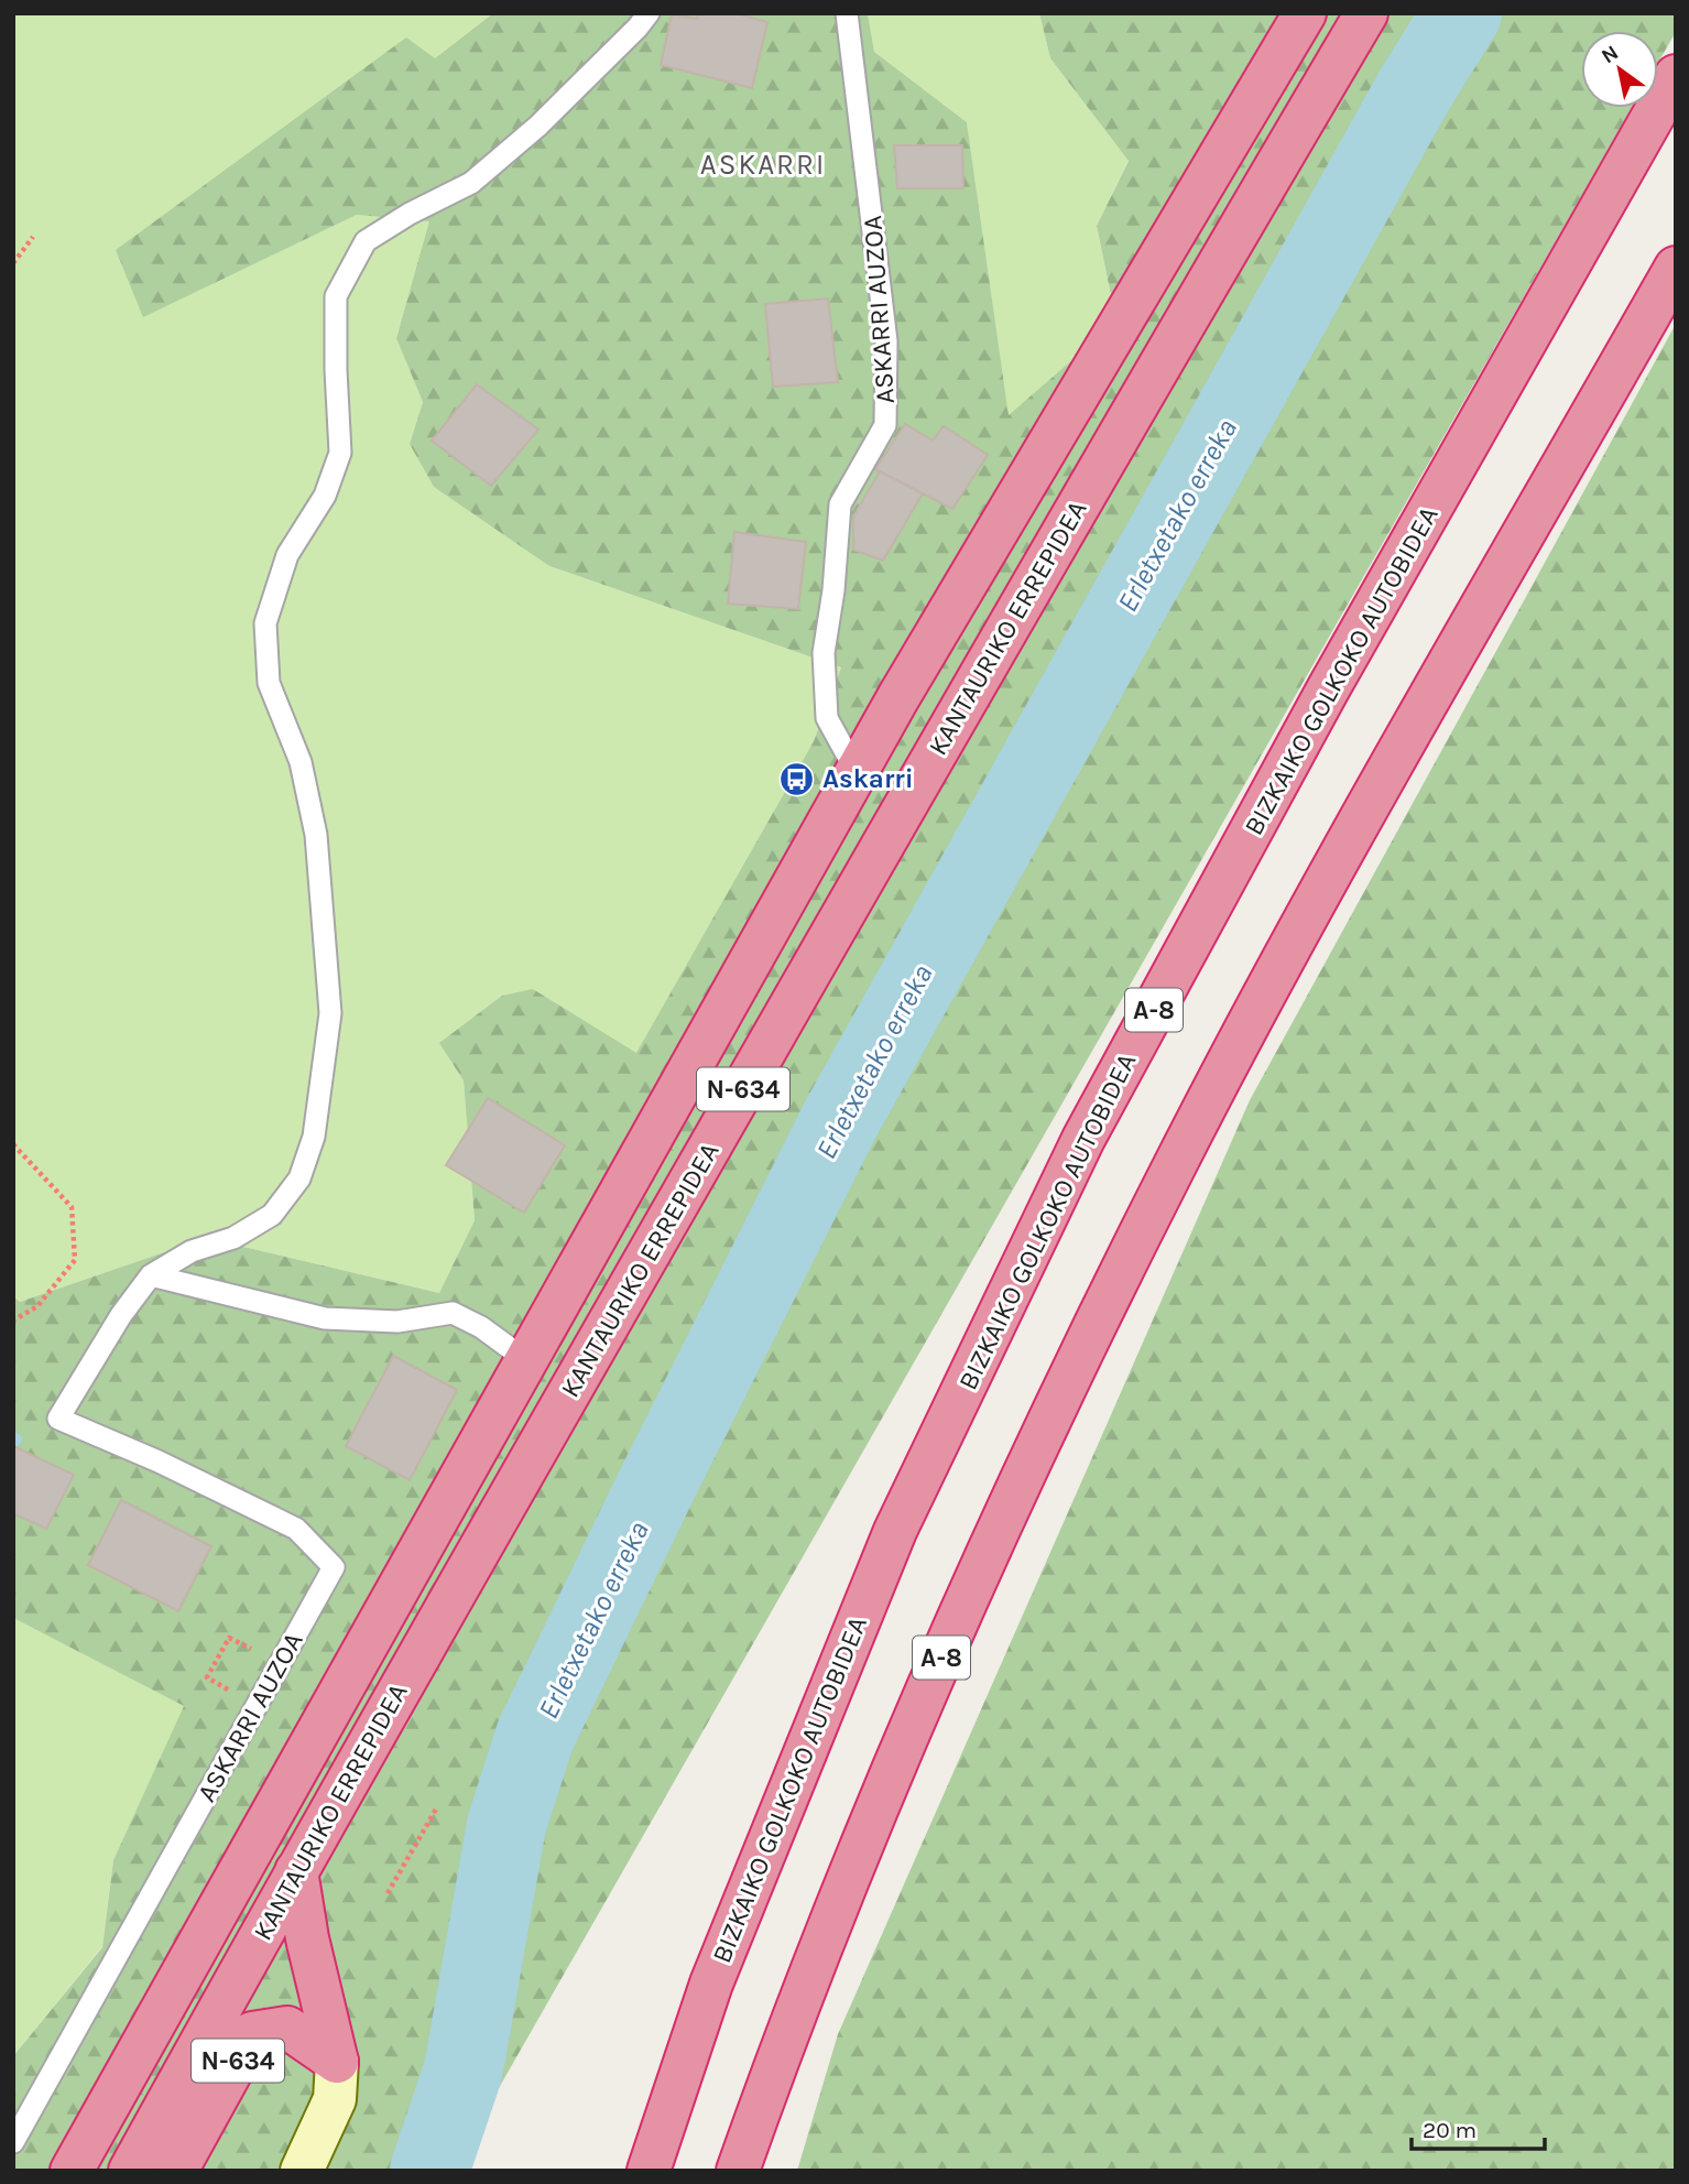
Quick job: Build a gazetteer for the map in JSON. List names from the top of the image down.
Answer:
{
  "streets": {
    "highway": [
      "KANTAURIKO ERREPIDEA",
      "BIZKAIKO GOLKOKO AUTOBIDEA",
      "A-8",
      "N-634"
    ],
    "lane": ["ASKARRI AUZOA"]
  },
  "crossings": [
    ["ASKARRI AUZOA", "KANTAURIKO ERREPIDEA"]
  ],
  "districts": ["ASKARRI"],
  "water": ["Erletxetako erreka"],
  "places": {
    "bus stop": ["Askarri"]
  },
  "scale_bar": "20 m",
  "north": "top left"
}
